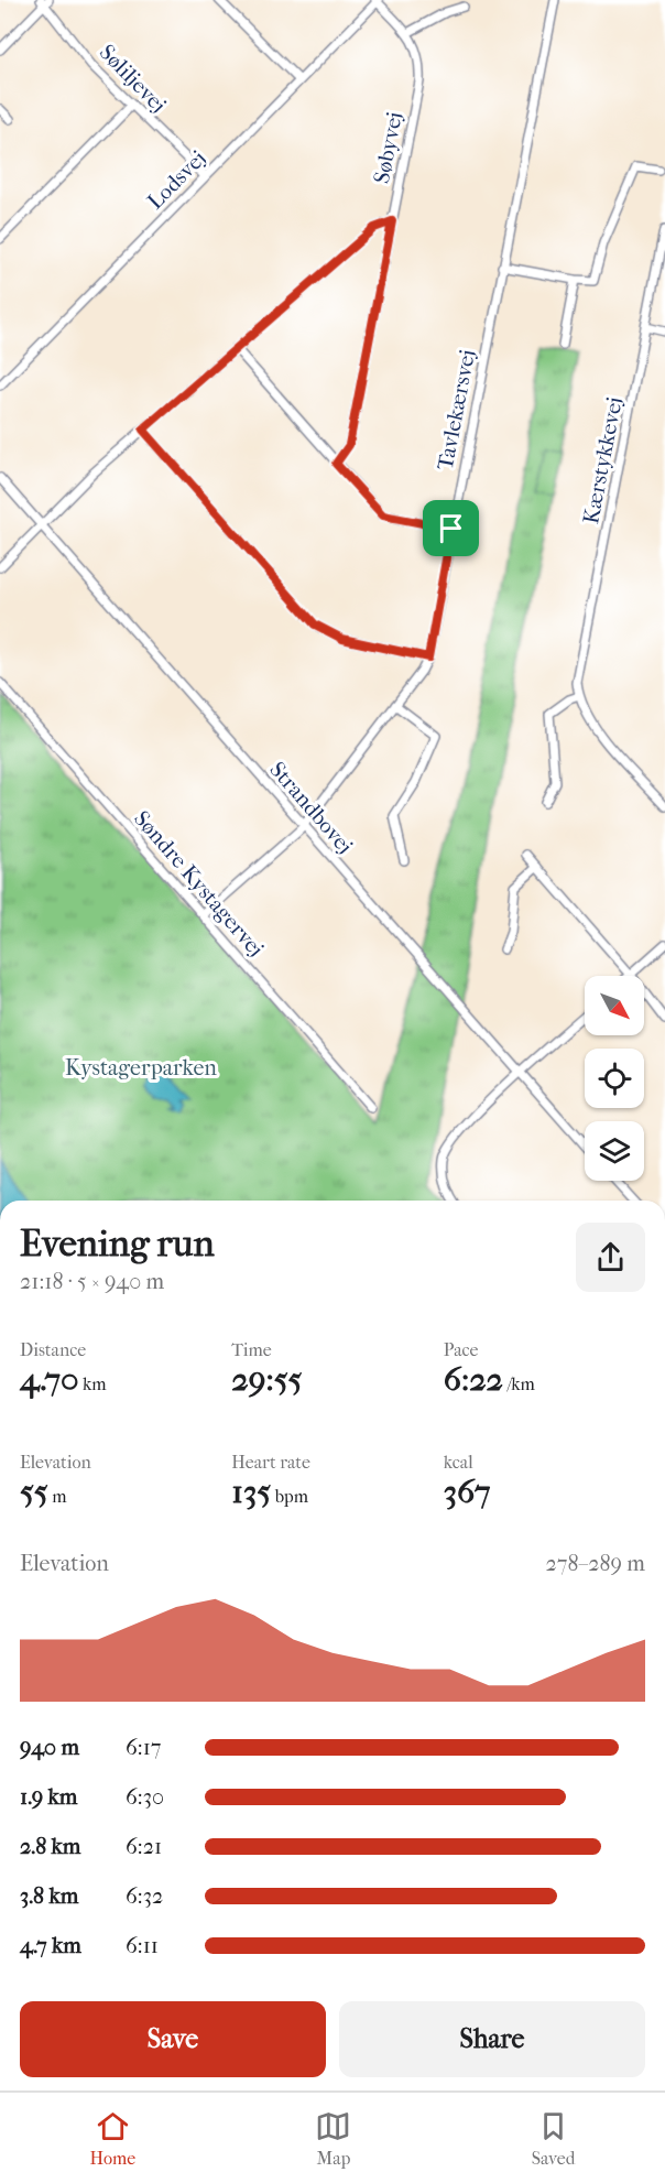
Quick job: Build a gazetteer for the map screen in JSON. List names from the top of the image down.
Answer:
{
  "streets": {
    "street": [
      "Søliljevej",
      "Søbyvej",
      "Lodsvej",
      "Tavlekærsvej",
      "Kærstykkevej",
      "Strandbovej",
      "Søndre Kystagervej"
    ]
  },
  "crossings": [
    ["Søliljevej", "Lodsvej"],
    ["Søbyvej", "Lodsvej"],
    ["Tavlekærsvej", "Strandbovej"],
    ["Tavlekærsvej", "Søndre Kystagervej"]
  ],
  "parks": ["Kystagerparken"],
  "north": "bottom right",
  "page": {
    "heading": ["Evening run", "21:18 · 5 × 940 m"],
    "stats": [
      ["Distance", "4.70 km"],
      ["Time", "29:55"],
      ["Pace", "6:22 /km"],
      ["Elevation", "55 m"],
      ["Heart rate", "135 bpm"],
      ["kcal", "367"]
    ],
    "chart": ["Elevation", "278–289 m"],
    "list": [
      {
        "name": "940 m",
        "note": "6:17"
      },
      {
        "name": "1.9 km",
        "note": "6:30"
      },
      {
        "name": "2.8 km",
        "note": "6:21"
      },
      {
        "name": "3.8 km",
        "note": "6:32"
      },
      {
        "name": "4.7 km",
        "note": "6:11"
      }
    ],
    "buttons": ["Save", "Share"],
    "tabs": ["Home", "Map", "Saved"]
  }
}
